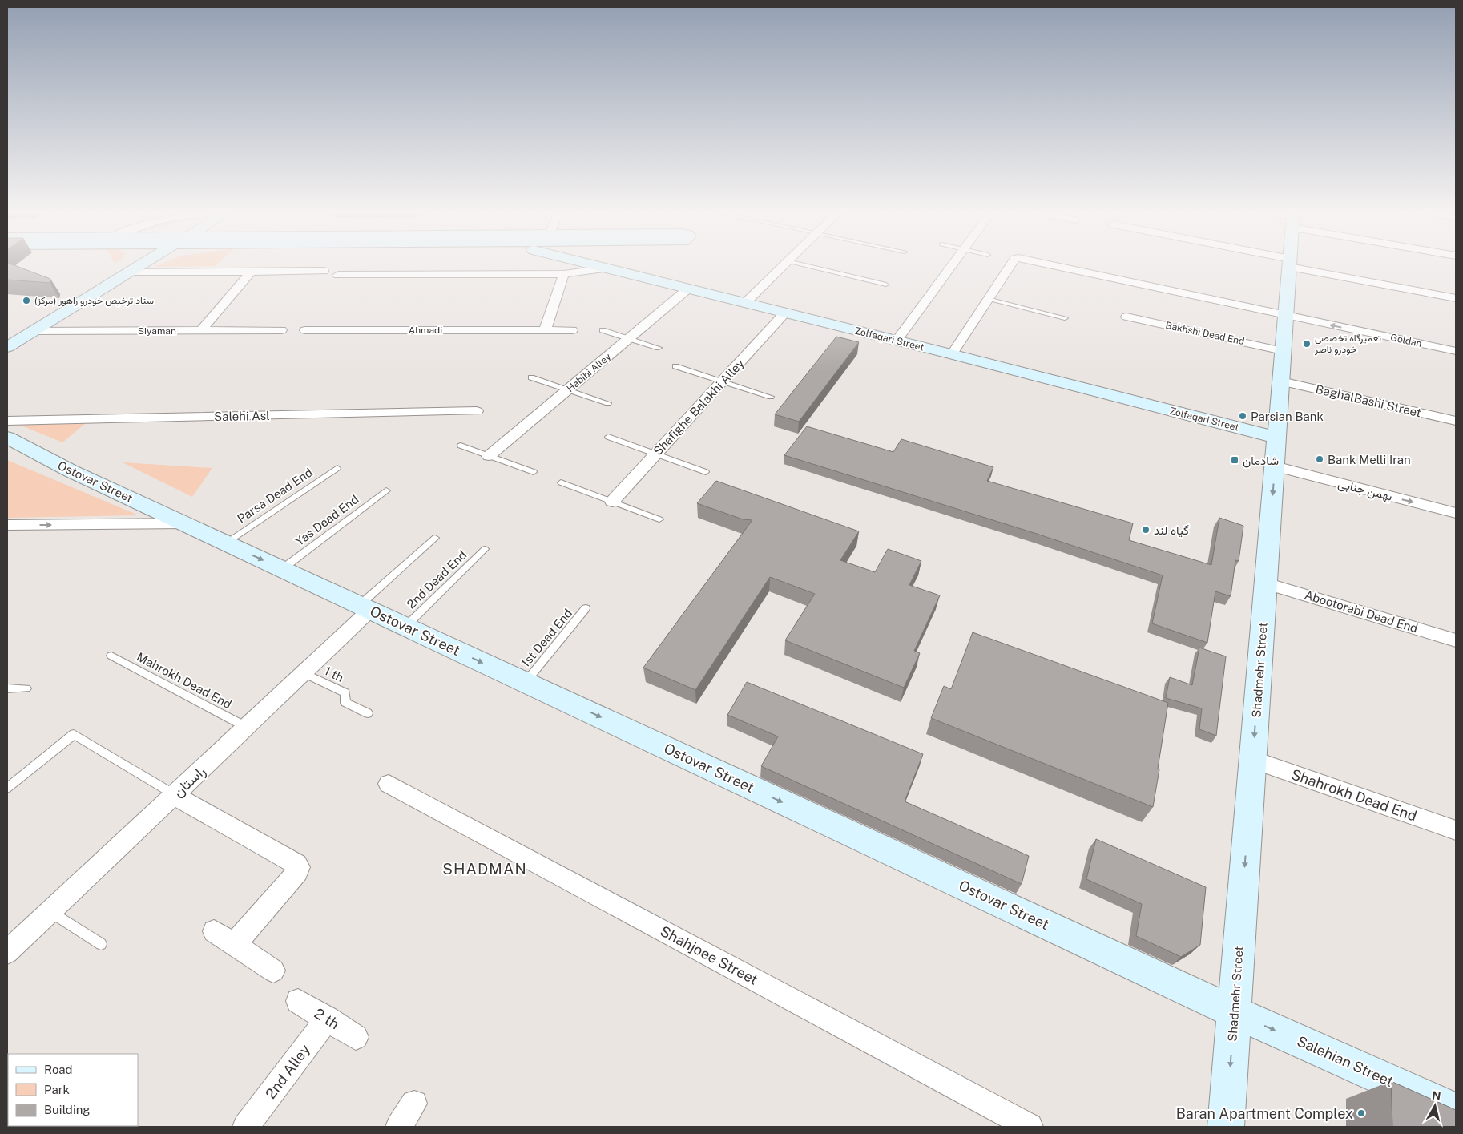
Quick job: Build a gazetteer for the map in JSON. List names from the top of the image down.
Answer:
{
  "streets": {
    "street": [
      "Ahmadi",
      "Siyaman",
      "Bakhshi Dead End",
      "Zolfaqari Street",
      "Goldan",
      "Habibi Alley",
      "BaghalBashi Street",
      "Shafighe Balakhi Alley",
      "Salehi Asl",
      "Ostovar Street",
      "بهمن جنابی",
      "Abootorabi Dead End",
      "Shadmehr Street",
      "راستان",
      "Shahrokh Dead End",
      "Shahjoee Street",
      "2 th",
      "Salehian Street",
      "2nd Alley"
    ],
    "lane": [
      "Parsa Dead End",
      "Yas Dead End",
      "2nd Dead End",
      "1st Dead End",
      "1 th",
      "Mahrokh Dead End"
    ]
  },
  "crossings": [
    ["Bakhshi Dead End", "Shadmehr Street"],
    ["Zolfaqari Street", "Habibi Alley"],
    ["Zolfaqari Street", "Shafighe Balakhi Alley"],
    ["Zolfaqari Street", "Shadmehr Street"],
    ["Goldan", "Shadmehr Street"],
    ["BaghalBashi Street", "Shadmehr Street"],
    ["Ostovar Street", "Parsa Dead End"],
    ["Ostovar Street", "Yas Dead End"],
    ["Ostovar Street", "2nd Dead End"],
    ["Ostovar Street", "1st Dead End"],
    ["Ostovar Street", "Shadmehr Street"],
    ["Ostovar Street", "راستان"],
    ["Ostovar Street", "Salehian Street"],
    ["بهمن جنابی", "Shadmehr Street"],
    ["Abootorabi Dead End", "Shadmehr Street"],
    ["Shadmehr Street", "Shahrokh Dead End"],
    ["Shadmehr Street", "Salehian Street"],
    ["1 th", "راستان"],
    ["Mahrokh Dead End", "راستان"],
    ["2 th", "2nd Alley"]
  ],
  "one_way": [
    "Ostovar Street",
    "بهمن جنابی",
    "Shadmehr Street",
    "Salehian Street"
  ],
  "districts": ["SHADMAN"],
  "places": {
    "other": [
      "ستاد ترخیص خودرو راهور (مرکز)",
      "تعمیرگاه تخصصی خودرو ناصر",
      "Parsian Bank",
      "Bank Melli Iran",
      "گیاه لند",
      "Baran Apartment Complex"
    ],
    "transit": ["شادمان"]
  },
  "legend": ["Road", "Park", "Building"],
  "north": "top"
}
